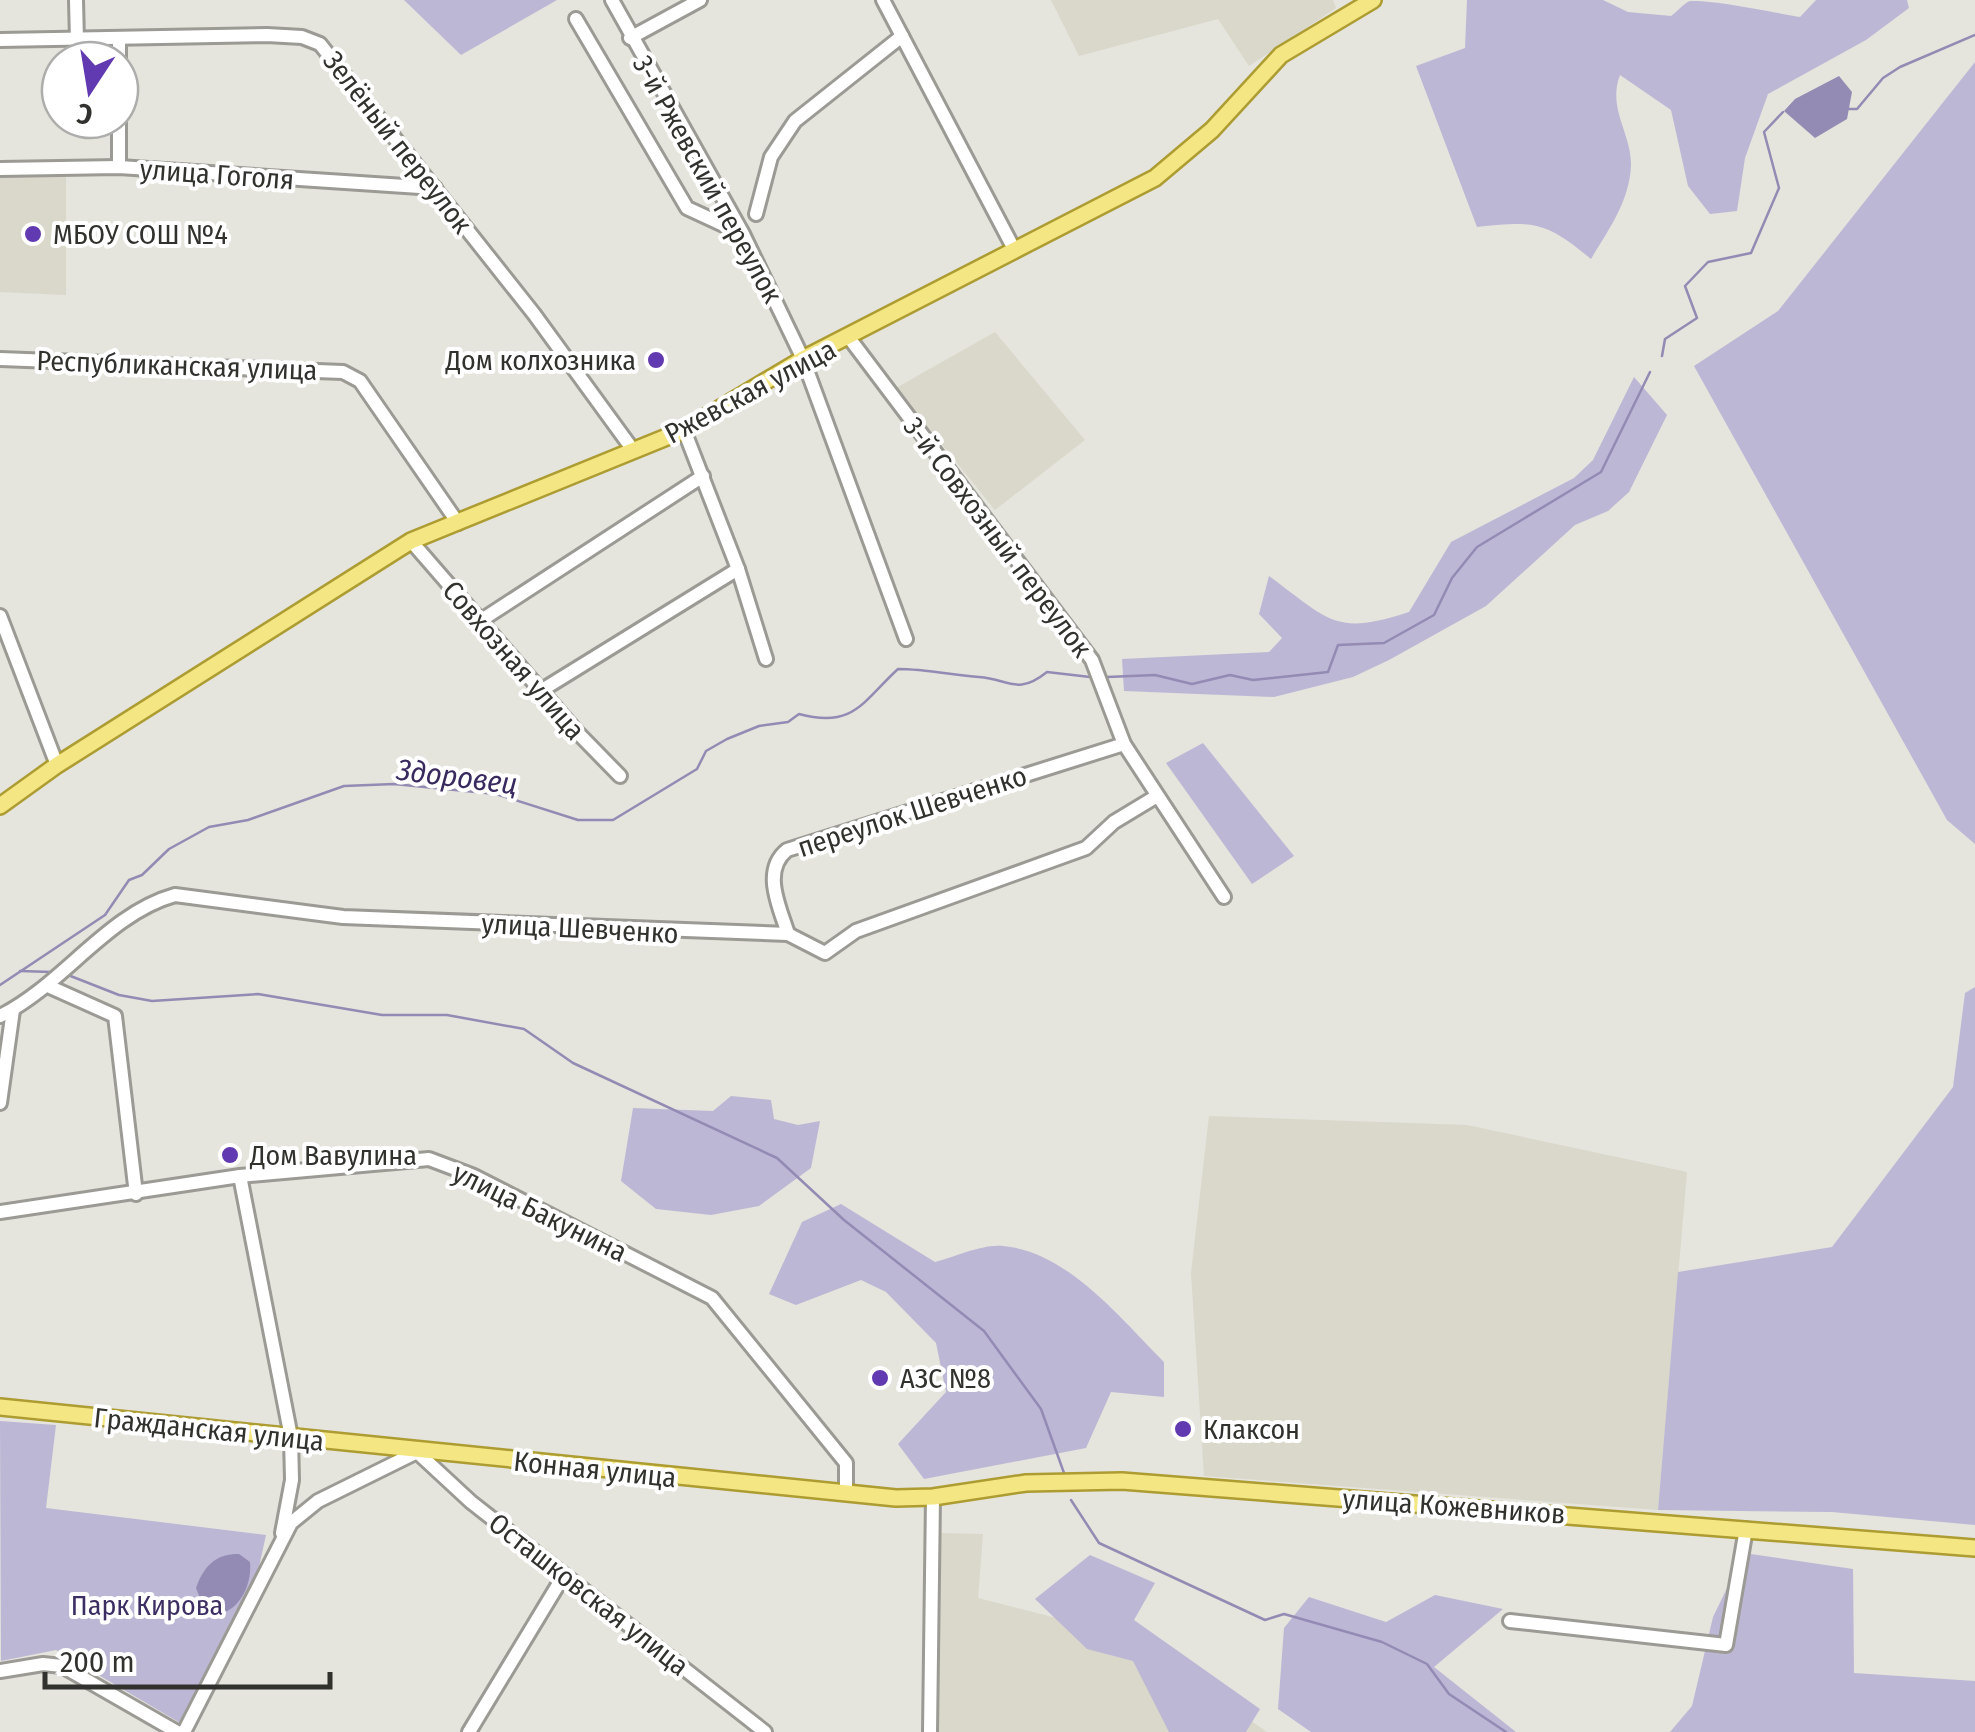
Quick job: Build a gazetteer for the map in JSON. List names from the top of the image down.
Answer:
{
  "streets": {
    "main road": [
      "Ржевская улица",
      "Гражданская улица",
      "Конная улица",
      "улица Кожевников"
    ],
    "street": [
      "Зелёный переулок",
      "улица Гоголя",
      "3-й Ржевский переулок",
      "Республиканская улица",
      "3-й Совхозный переулок",
      "Совхозная улица",
      "переулок Шевченко",
      "улица Шевченко",
      "улица Бакунина",
      "Осташковская улица"
    ]
  },
  "crossings": [
    ["Зелёный переулок", "улица Гоголя"],
    ["Зелёный переулок", "Ржевская улица"],
    ["3-й Ржевский переулок", "Ржевская улица"],
    ["Республиканская улица", "Ржевская улица"],
    ["Ржевская улица", "3-й Совхозный переулок"],
    ["Ржевская улица", "Совхозная улица"],
    ["3-й Совхозный переулок", "переулок Шевченко"],
    ["3-й Совхозный переулок", "улица Шевченко"],
    ["переулок Шевченко", "улица Шевченко"],
    ["улица Бакунина", "Конная улица"],
    ["Гражданская улица", "Конная улица"],
    ["Гражданская улица", "Осташковская улица"],
    ["Конная улица", "улица Кожевников"],
    ["Конная улица", "Осташковская улица"]
  ],
  "water": ["Здоровец"],
  "parks": ["Парк Кирова"],
  "places": [
    "МБОУ СОШ №4",
    "Дом колхозника",
    "Дом Вавулина",
    "АЗС №8",
    "Клаксон"
  ],
  "scale_bar": "200 m",
  "north": "bottom"
}
